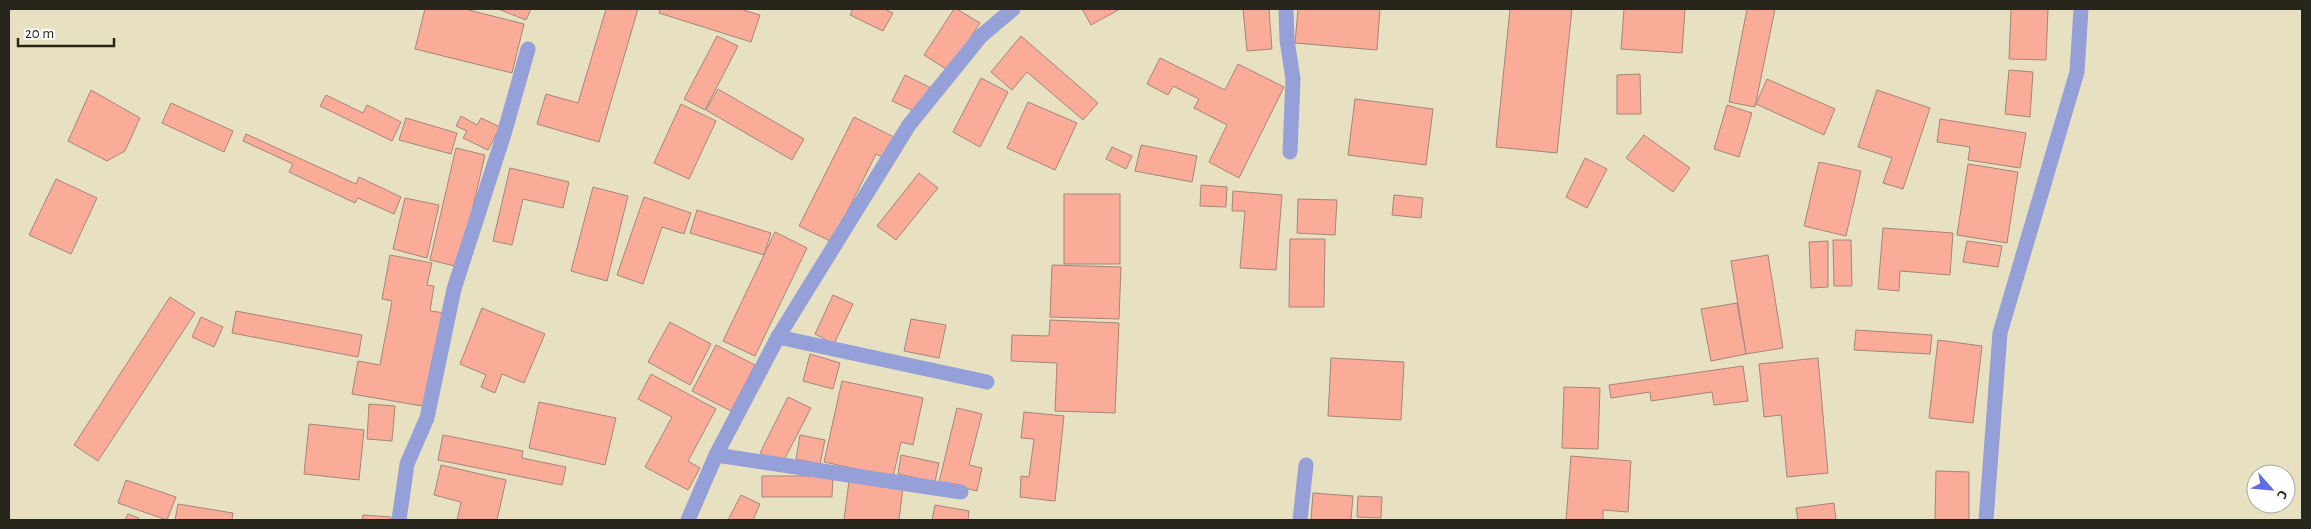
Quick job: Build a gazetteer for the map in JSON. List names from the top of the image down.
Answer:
{
  "scale_bar": "20 m",
  "north": "bottom right"
}
